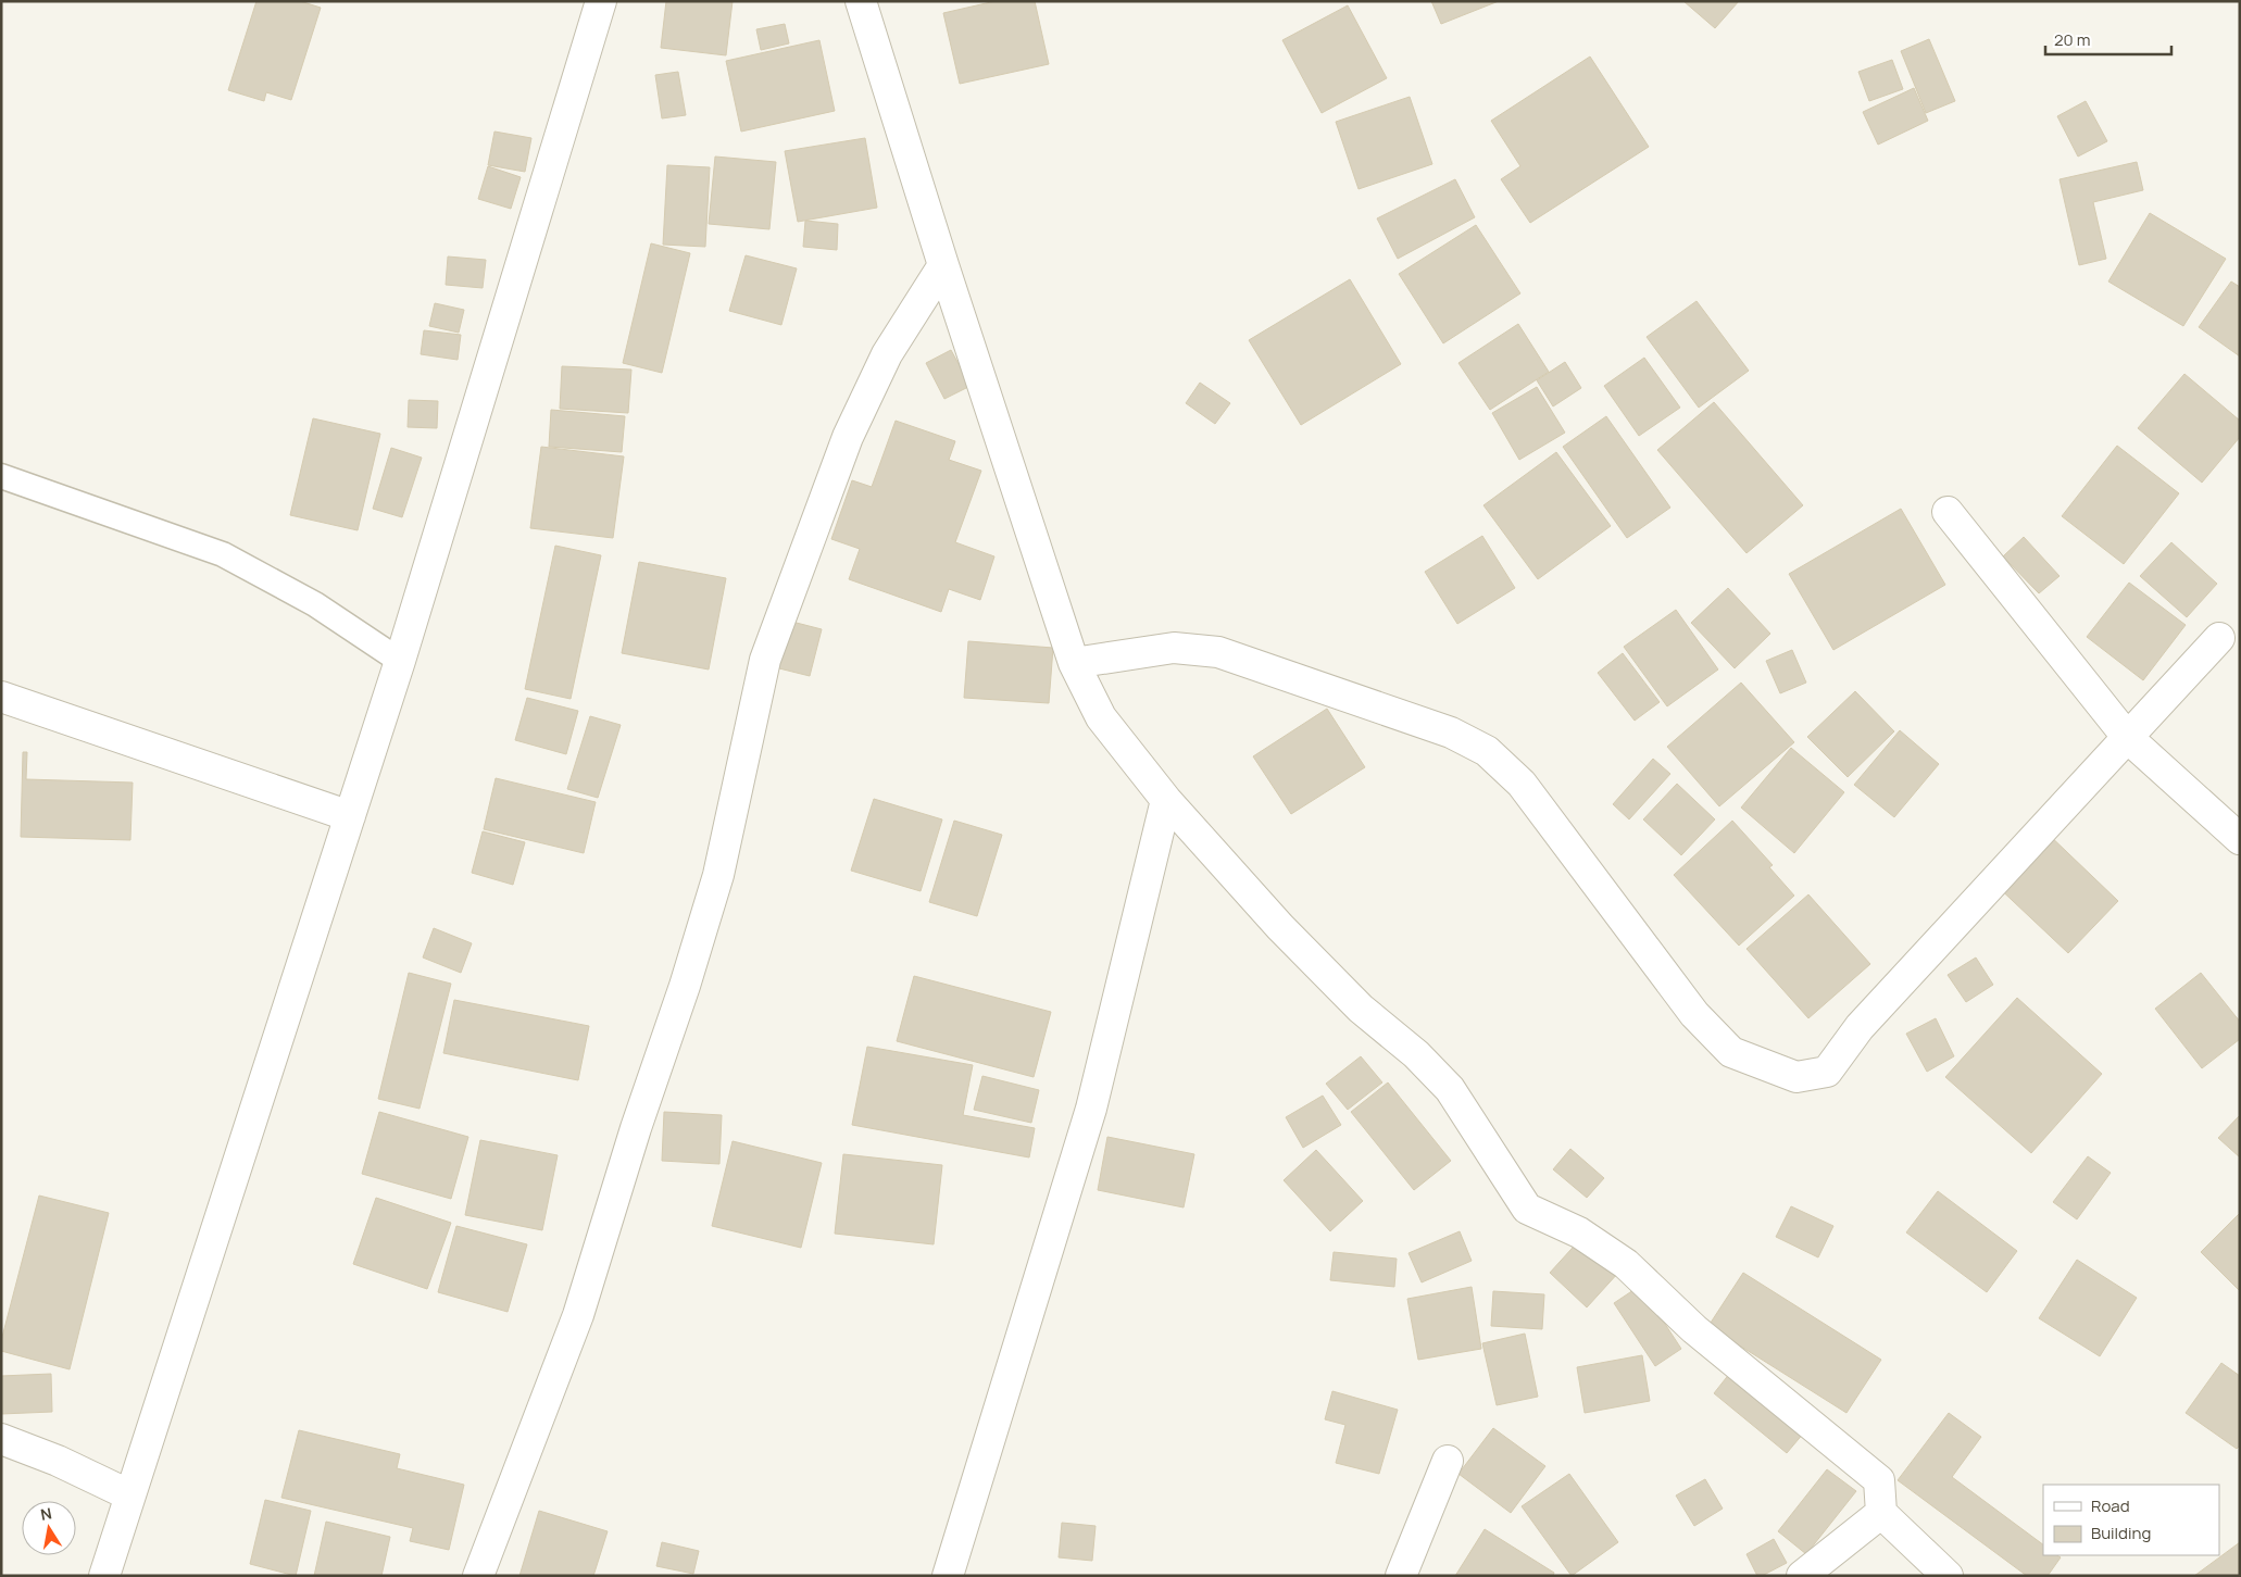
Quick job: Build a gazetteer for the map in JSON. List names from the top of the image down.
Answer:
{
  "legend": ["Road", "Building"],
  "scale_bar": "20 m",
  "north": "top"
}
